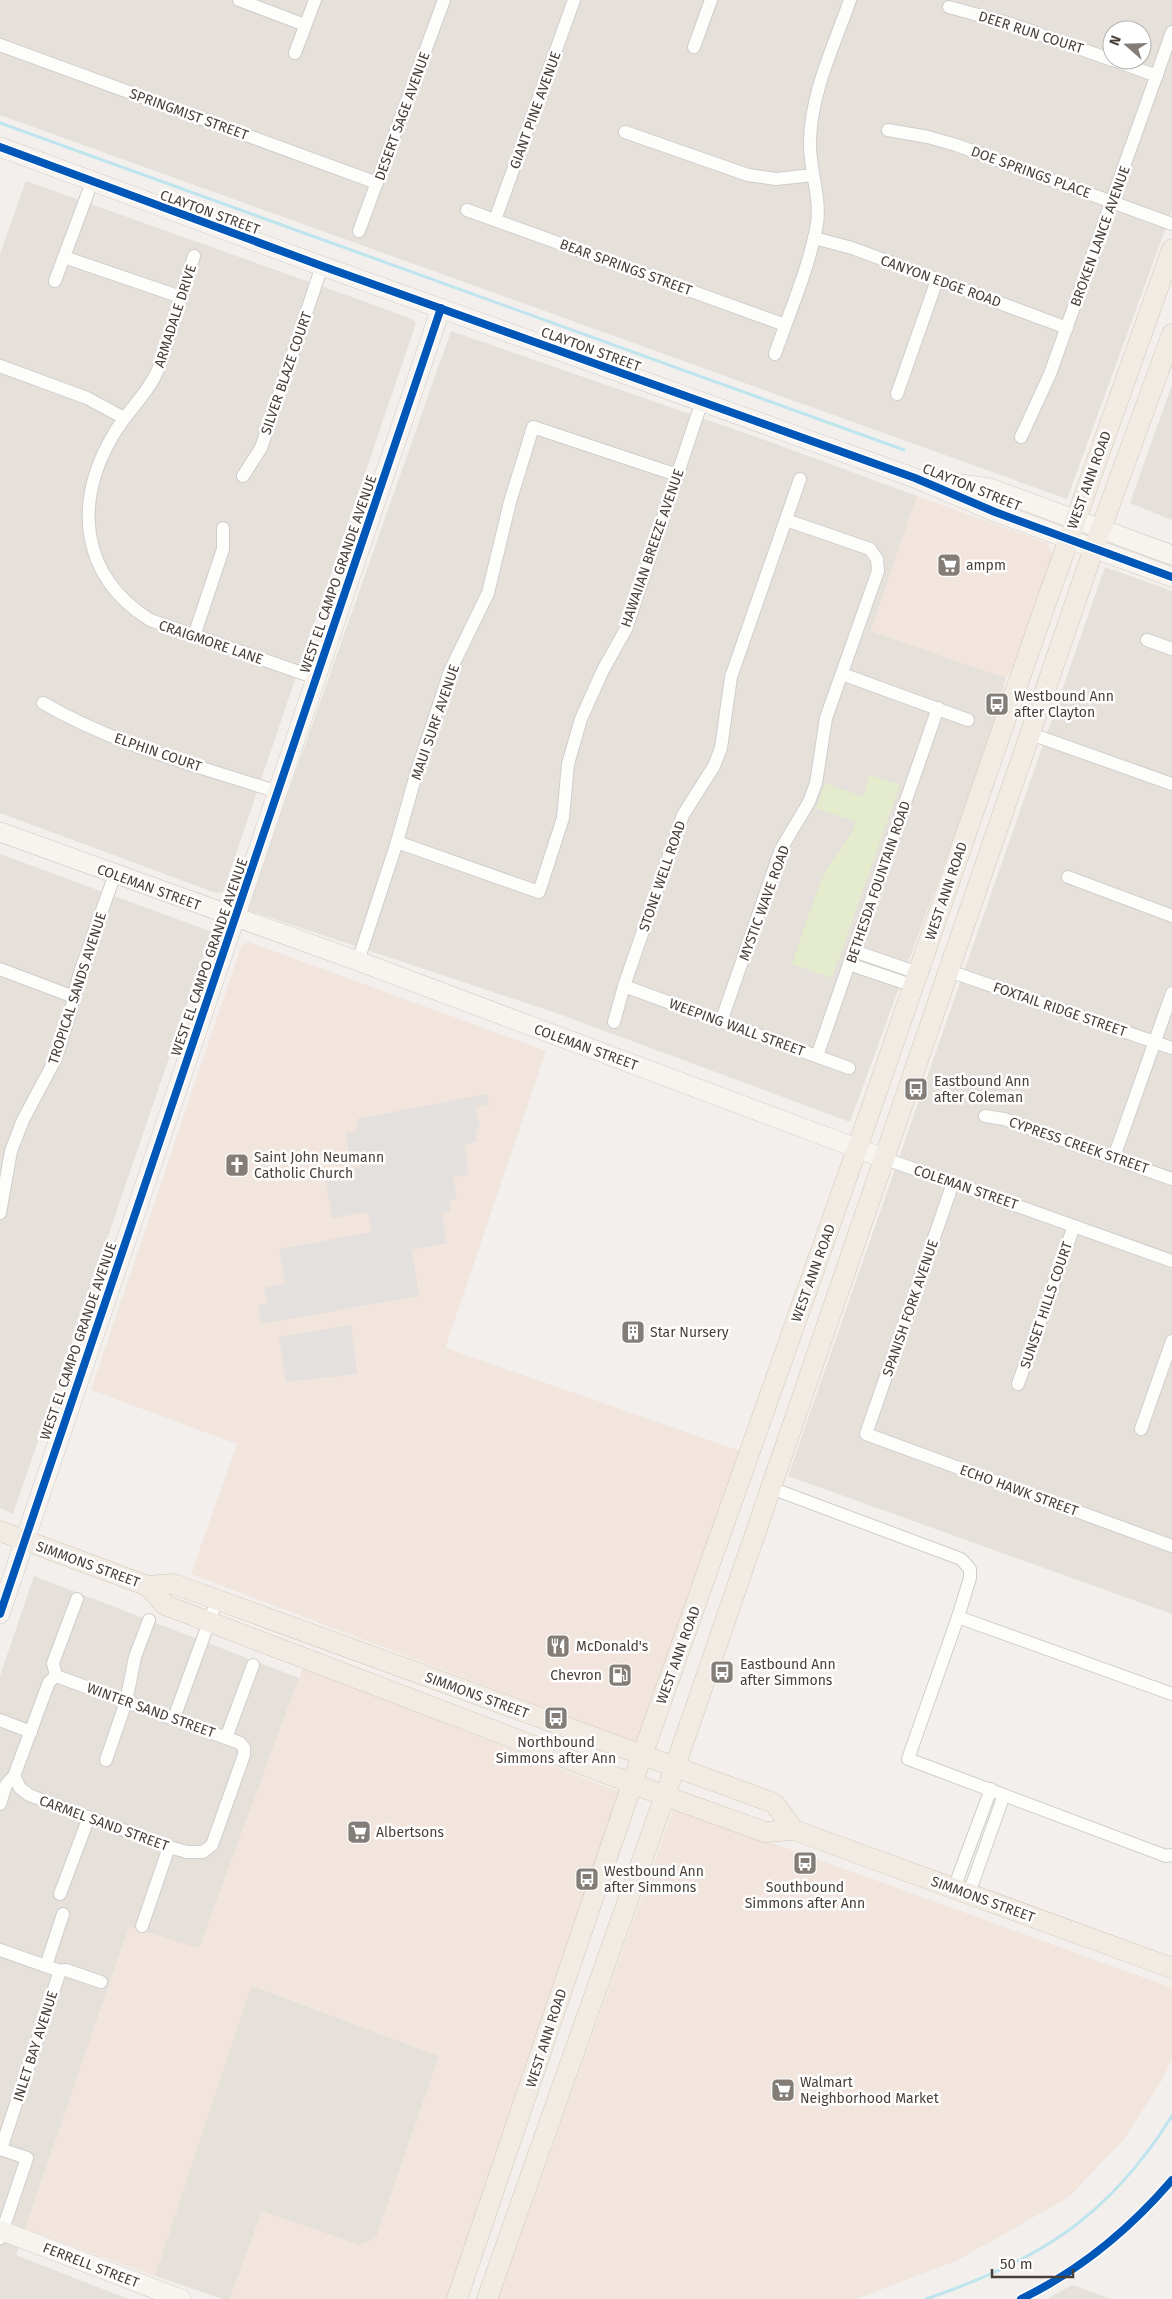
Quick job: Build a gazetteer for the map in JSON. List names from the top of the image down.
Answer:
{
  "streets": {
    "main road": ["WEST ANN ROAD", "SIMMONS STREET"],
    "street": [
      "DEER RUN COURT",
      "GIANT PINE AVENUE",
      "SPRINGMIST STREET",
      "DESERT SAGE AVENUE",
      "DOE SPRINGS PLACE",
      "CLAYTON STREET",
      "BROKEN LANCE AVENUE",
      "BEAR SPRINGS STREET",
      "CANYON EDGE ROAD",
      "ARMADALE DRIVE",
      "SILVER BLAZE COURT",
      "HAWAIIAN BREEZE AVENUE",
      "WEST EL CAMPO GRANDE AVENUE",
      "CRAIGMORE LANE",
      "MAUI SURF AVENUE",
      "ELPHIN COURT",
      "STONE WELL ROAD",
      "BETHESDA FOUNTAIN ROAD",
      "COLEMAN STREET",
      "MYSTIC WAVE ROAD",
      "TROPICAL SANDS AVENUE",
      "FOXTAIL RIDGE STREET",
      "WEEPING WALL STREET",
      "CYPRESS CREEK STREET",
      "SUNSET HILLS COURT",
      "SPANISH FORK AVENUE",
      "ECHO HAWK STREET",
      "WINTER SAND STREET",
      "CARMEL SAND STREET",
      "INLET BAY AVENUE",
      "FERRELL STREET"
    ]
  },
  "crossings": [
    ["DEER RUN COURT", "BROKEN LANCE AVENUE"],
    ["GIANT PINE AVENUE", "BEAR SPRINGS STREET"],
    ["SPRINGMIST STREET", "DESERT SAGE AVENUE"],
    ["DOE SPRINGS PLACE", "BROKEN LANCE AVENUE"],
    ["CLAYTON STREET", "SILVER BLAZE COURT"],
    ["CLAYTON STREET", "WEST ANN ROAD"],
    ["CLAYTON STREET", "HAWAIIAN BREEZE AVENUE"],
    ["CLAYTON STREET", "WEST EL CAMPO GRANDE AVENUE"],
    ["BROKEN LANCE AVENUE", "CANYON EDGE ROAD"],
    ["ARMADALE DRIVE", "CRAIGMORE LANE"],
    ["WEST ANN ROAD", "COLEMAN STREET"],
    ["WEST ANN ROAD", "FOXTAIL RIDGE STREET"],
    ["WEST ANN ROAD", "SIMMONS STREET"],
    ["HAWAIIAN BREEZE AVENUE", "MAUI SURF AVENUE"],
    ["WEST EL CAMPO GRANDE AVENUE", "CRAIGMORE LANE"],
    ["WEST EL CAMPO GRANDE AVENUE", "ELPHIN COURT"],
    ["WEST EL CAMPO GRANDE AVENUE", "COLEMAN STREET"],
    ["WEST EL CAMPO GRANDE AVENUE", "SIMMONS STREET"],
    ["MAUI SURF AVENUE", "COLEMAN STREET"],
    ["STONE WELL ROAD", "MYSTIC WAVE ROAD"],
    ["STONE WELL ROAD", "WEEPING WALL STREET"],
    ["BETHESDA FOUNTAIN ROAD", "WEEPING WALL STREET"],
    ["COLEMAN STREET", "TROPICAL SANDS AVENUE"],
    ["COLEMAN STREET", "SUNSET HILLS COURT"],
    ["COLEMAN STREET", "SPANISH FORK AVENUE"],
    ["MYSTIC WAVE ROAD", "WEEPING WALL STREET"],
    ["SPANISH FORK AVENUE", "ECHO HAWK STREET"],
    ["WINTER SAND STREET", "CARMEL SAND STREET"]
  ],
  "places": {
    "supermarket": ["ampm", "Albertsons", "Walmart Neighborhood Market"],
    "bus stop": [
      "Westbound Ann after Clayton",
      "Eastbound Ann after Coleman",
      "Eastbound Ann after Simmons",
      "Northbound Simmons after Ann",
      "Southbound Simmons after Ann",
      "Westbound Ann after Simmons"
    ],
    "church": ["Saint John Neumann Catholic Church"],
    "building": ["Star Nursery"],
    "restaurant": ["McDonald's"],
    "fuel station": ["Chevron"]
  },
  "scale_bar": "50 m",
  "north": "left"
}
